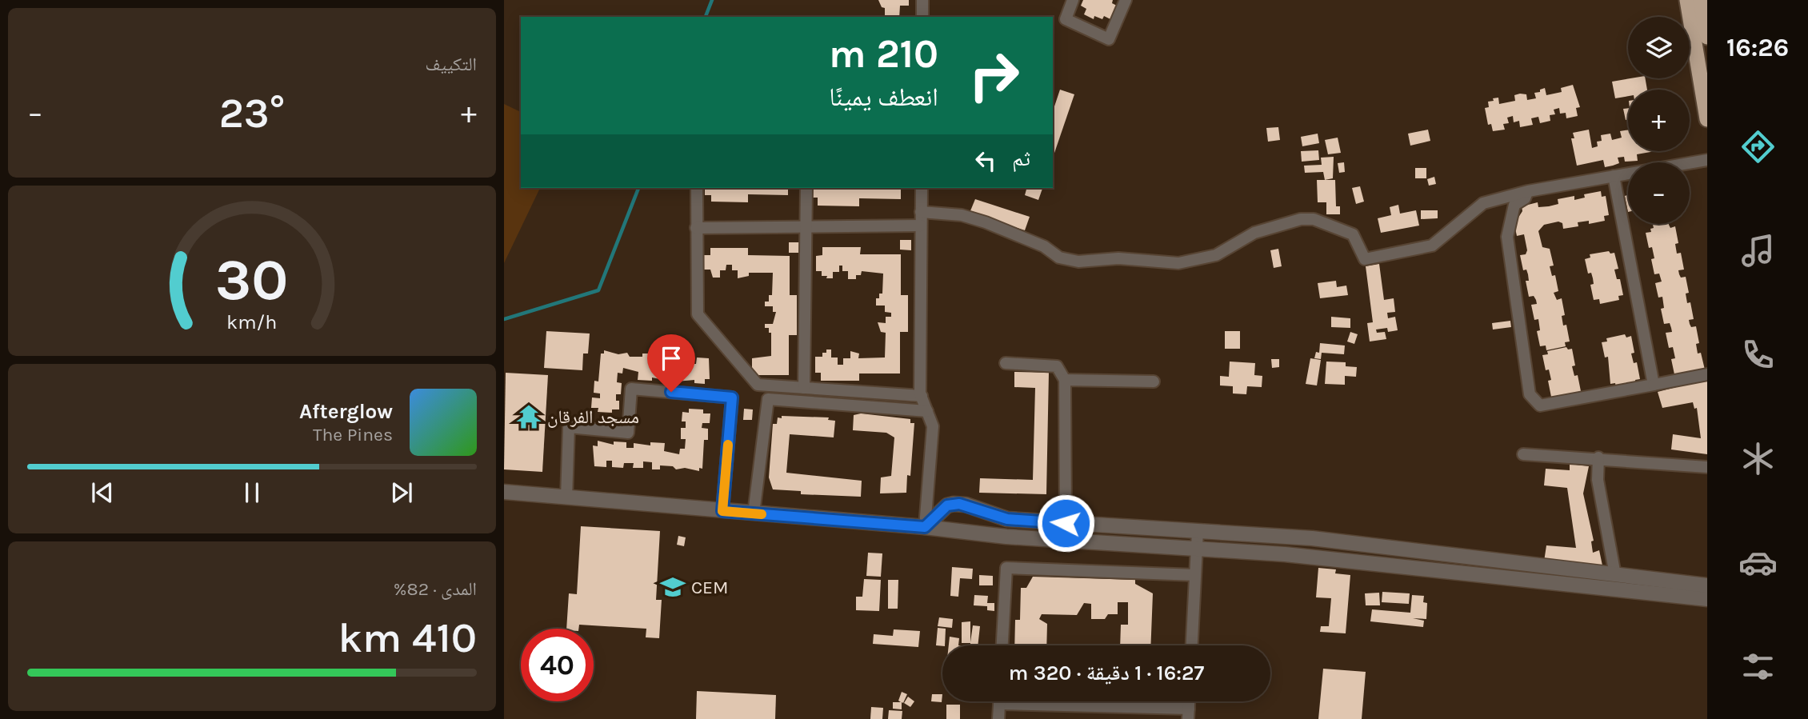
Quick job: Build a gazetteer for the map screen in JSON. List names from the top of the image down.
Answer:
{
  "places": {
    "temple": ["مسجد الفرقان"],
    "school or university": ["CEM"]
  },
  "page": {
    "tabs": "16:26",
    "tile": [
      "التكييف",
      ["المدى · 82%", "410 km"]
    ],
    "map_buttons": ["+", "−"],
    "turn": ["210 m", "انعطف يمينًا"],
    "heat": ["−", "23°", "+"],
    "then": "ثم",
    "song": ["Afterglow", "The Pines"],
    "limit": "40",
    "trip": "16:27 · 1 دقيقة · 320 m",
    "gauge": ["30", "km/h"]
  }
}
